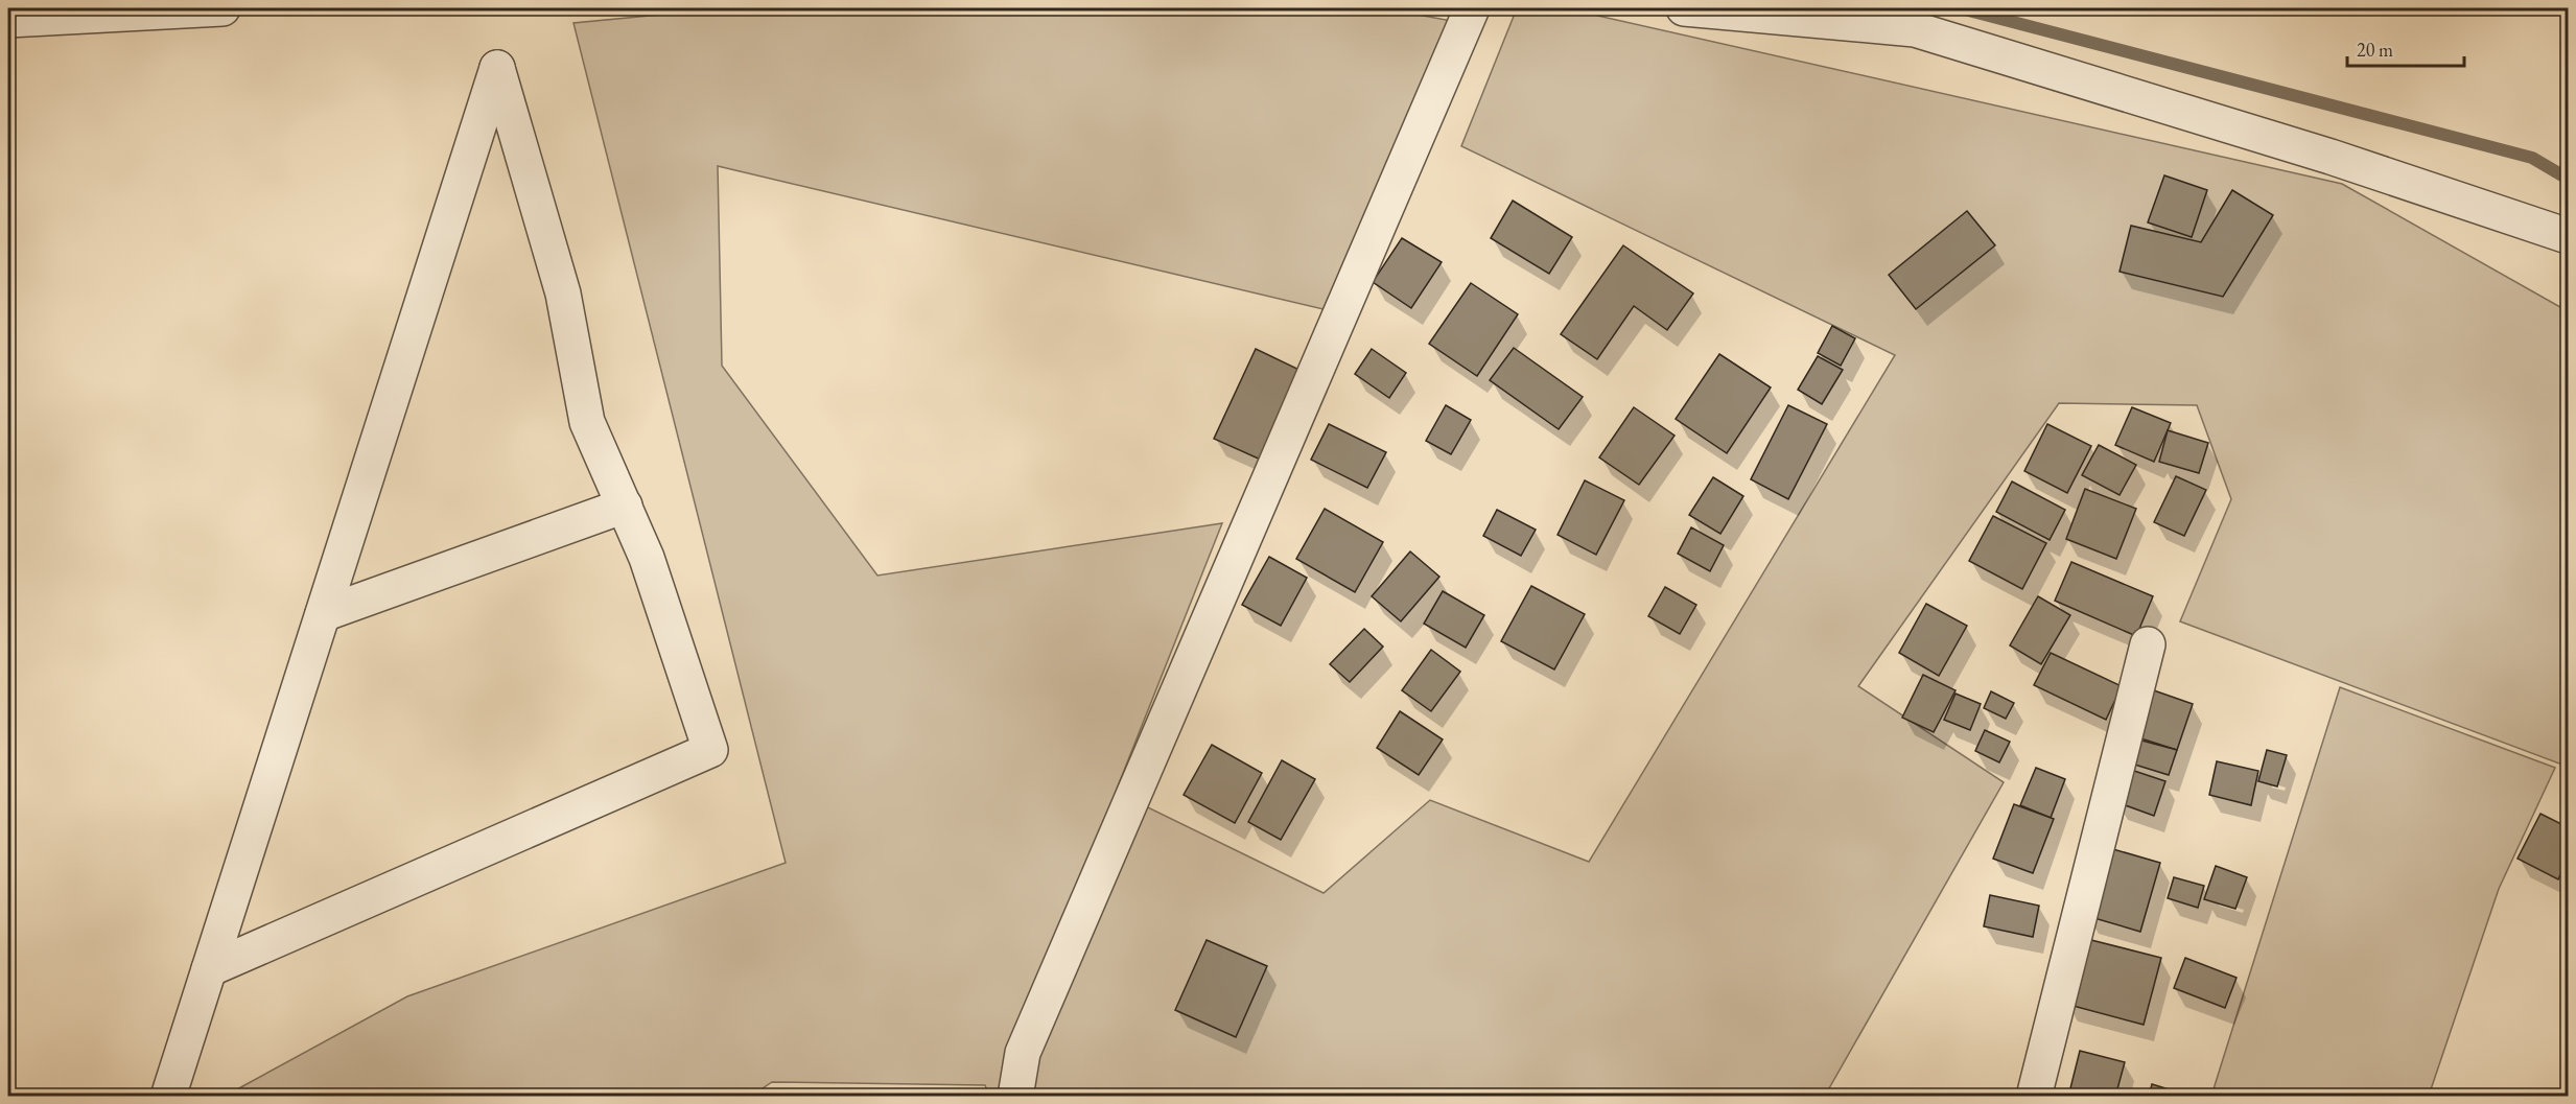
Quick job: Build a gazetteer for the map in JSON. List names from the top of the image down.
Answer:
{
  "scale_bar": "20 m"
}
